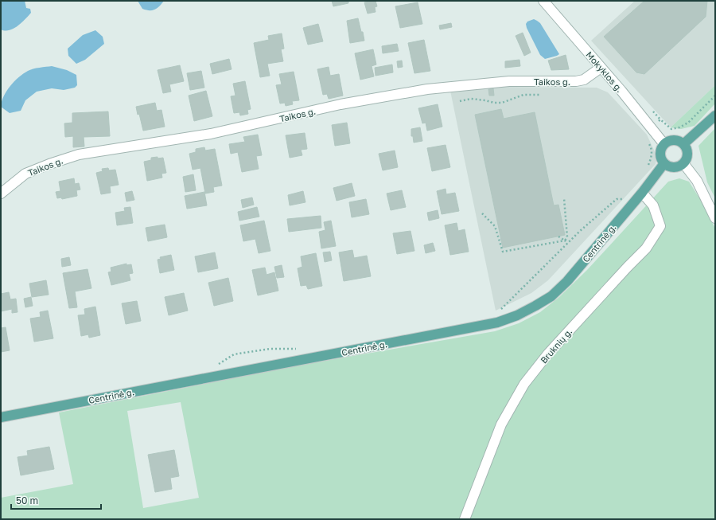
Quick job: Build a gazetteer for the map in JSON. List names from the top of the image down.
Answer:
{
  "streets": {
    "main road": ["Centrinė g."],
    "street": ["Mokyklos g.", "Taikos g.", "Bruknių g."]
  },
  "crossings": [
    ["Mokyklos g.", "Taikos g."],
    ["Mokyklos g.", "Centrinė g."],
    ["Centrinė g.", "Bruknių g."]
  ],
  "scale_bar": "50 m"
}
